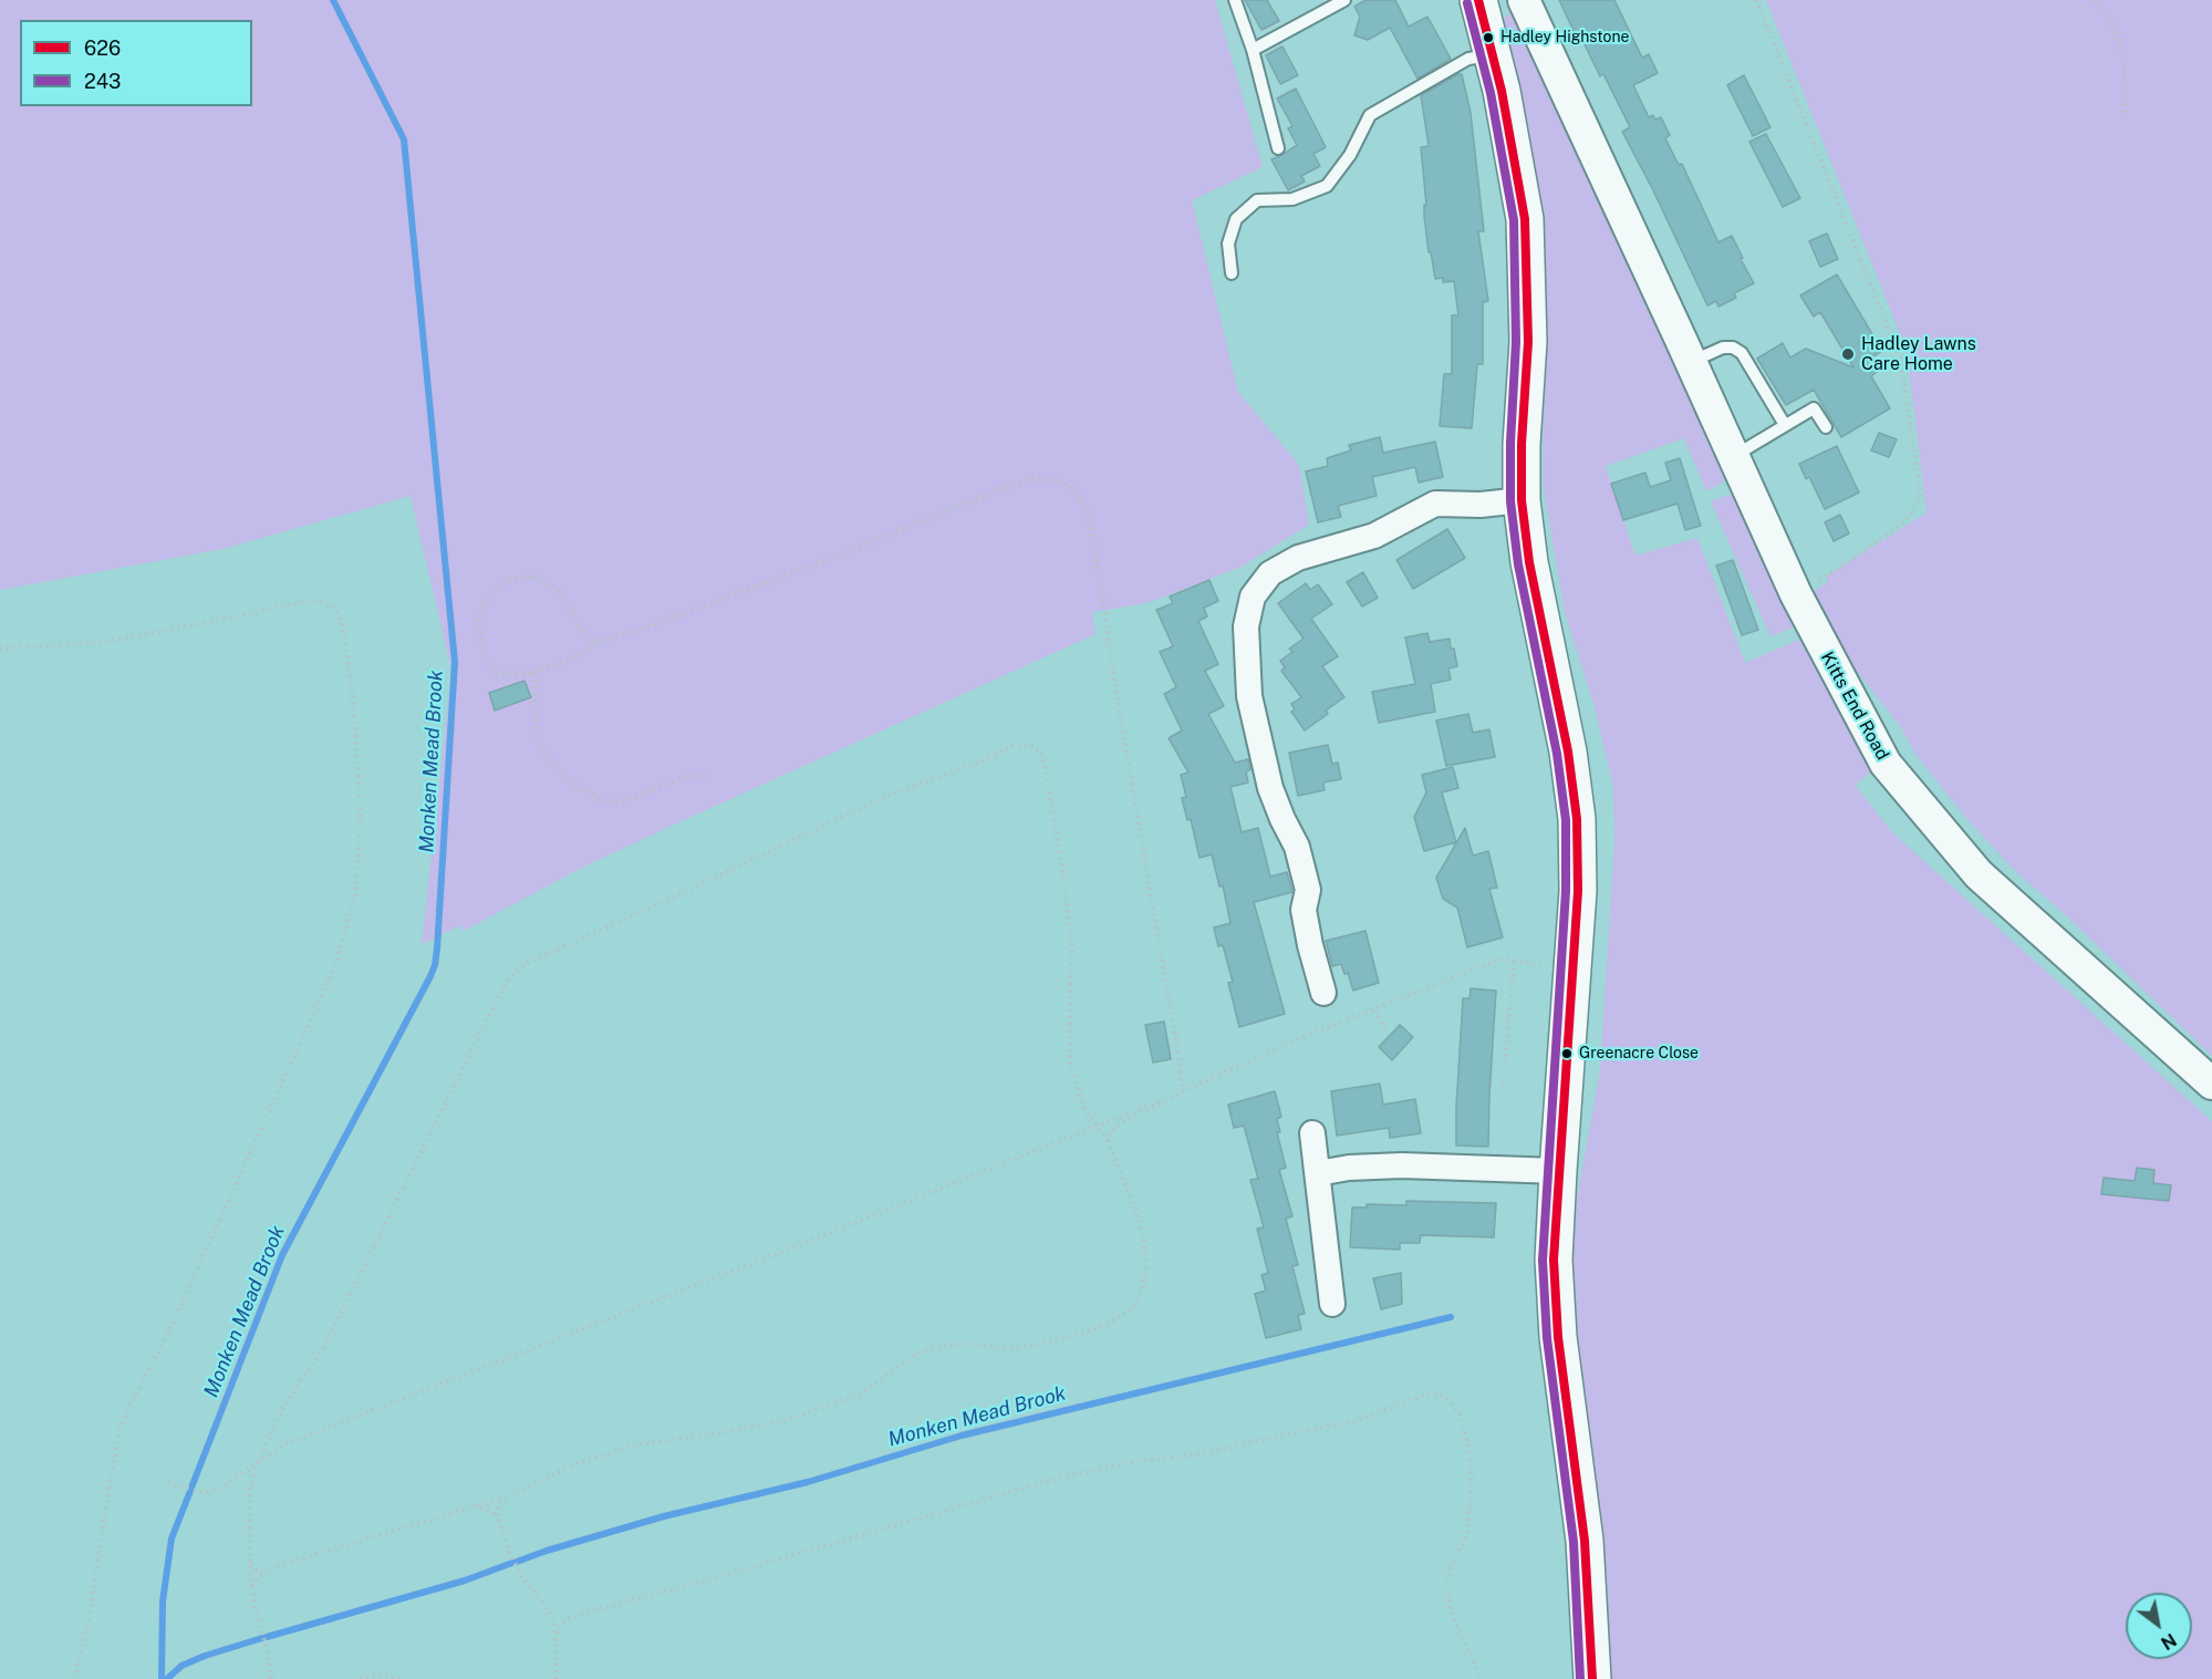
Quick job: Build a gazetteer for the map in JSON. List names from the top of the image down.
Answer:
{
  "streets": {
    "street": ["Kitts End Road"]
  },
  "water": ["Monken Mead Brook"],
  "places": ["Hadley Highstone", "Hadley Lawns Care Home", "Greenacre Close"],
  "lines": ["transit line 626", "transit line 243"],
  "legend": ["626", "243"],
  "north": "bottom right"
}
